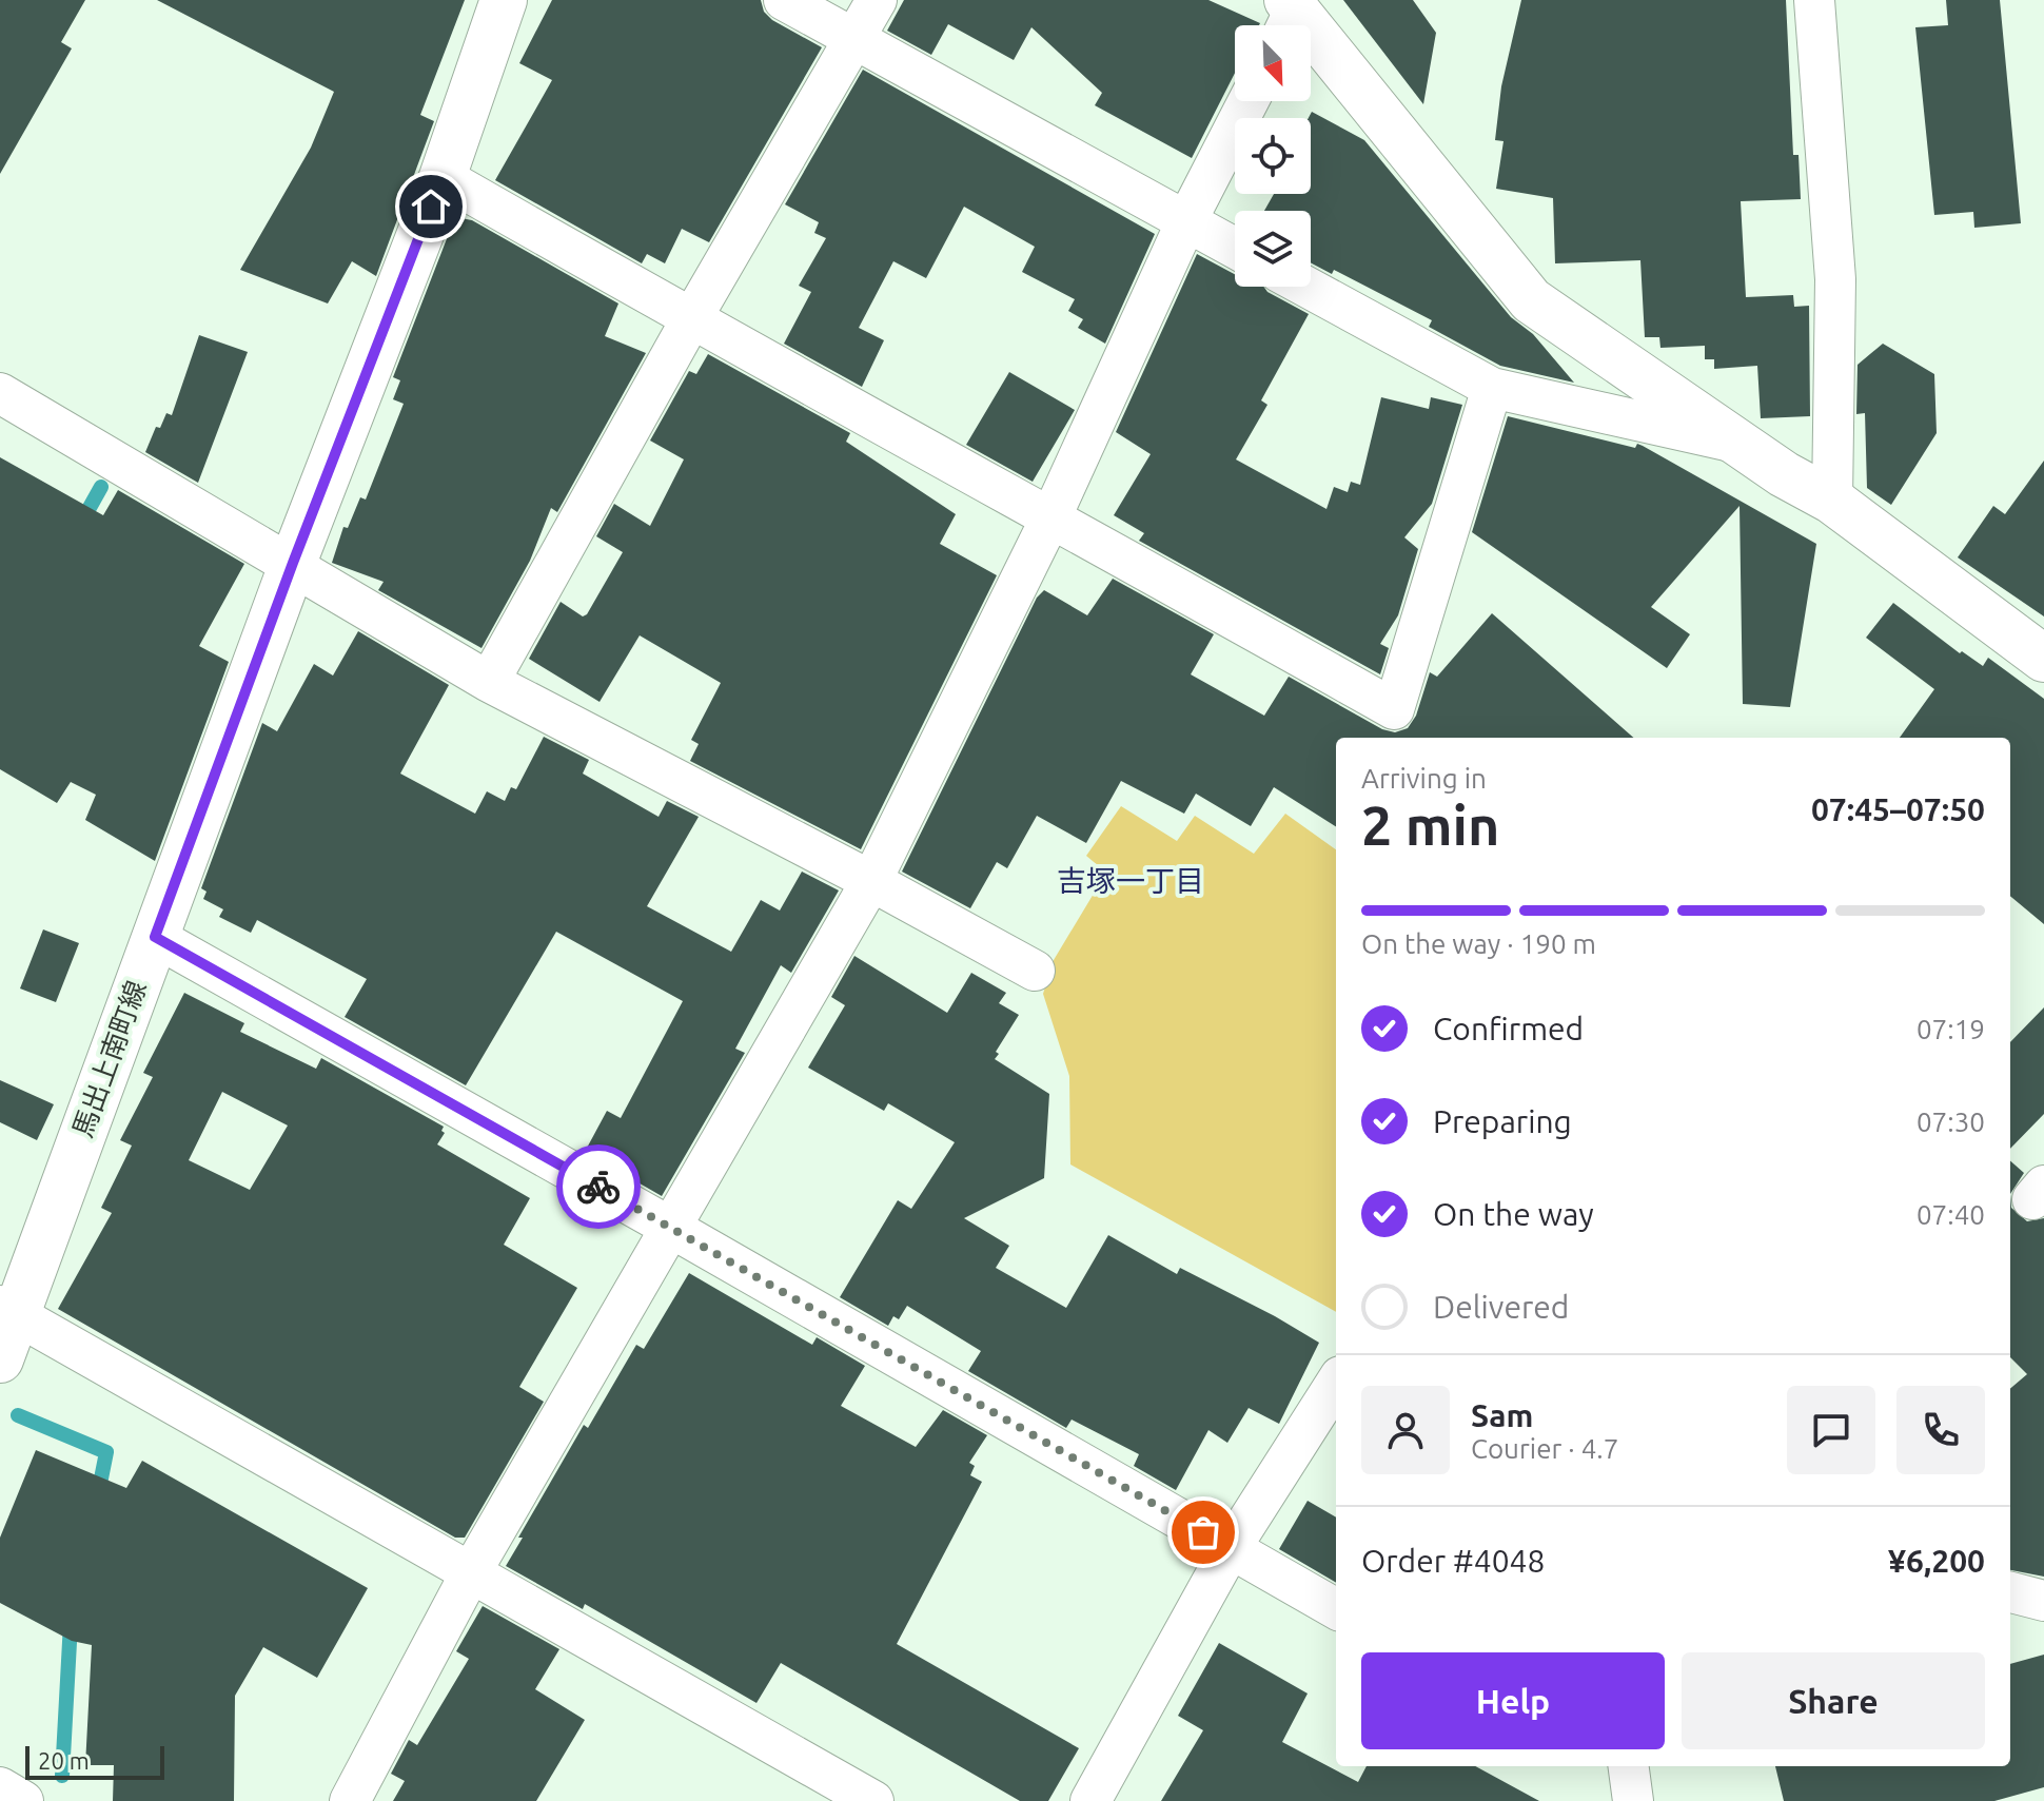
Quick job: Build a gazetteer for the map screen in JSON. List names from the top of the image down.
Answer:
{
  "streets": {
    "main road": ["馬出上南町線"]
  },
  "districts": ["吉塚一丁目"],
  "scale_bar": "20 m",
  "north": "bottom right",
  "page": {
    "heading": ["2 min", "Arriving in", "07:45–07:50"],
    "panel": [
      "Sam",
      "Courier · 4.7",
      "Order #4048",
      "¥6,200"
    ],
    "bar": "On the way · 190 m",
    "list": [
      ["Confirmed", "07:19"],
      ["Preparing", "07:30"],
      ["On the way", "07:40"],
      "Delivered"
    ],
    "buttons": ["Help", "Share"],
    "scale": "20 m"
  }
}
